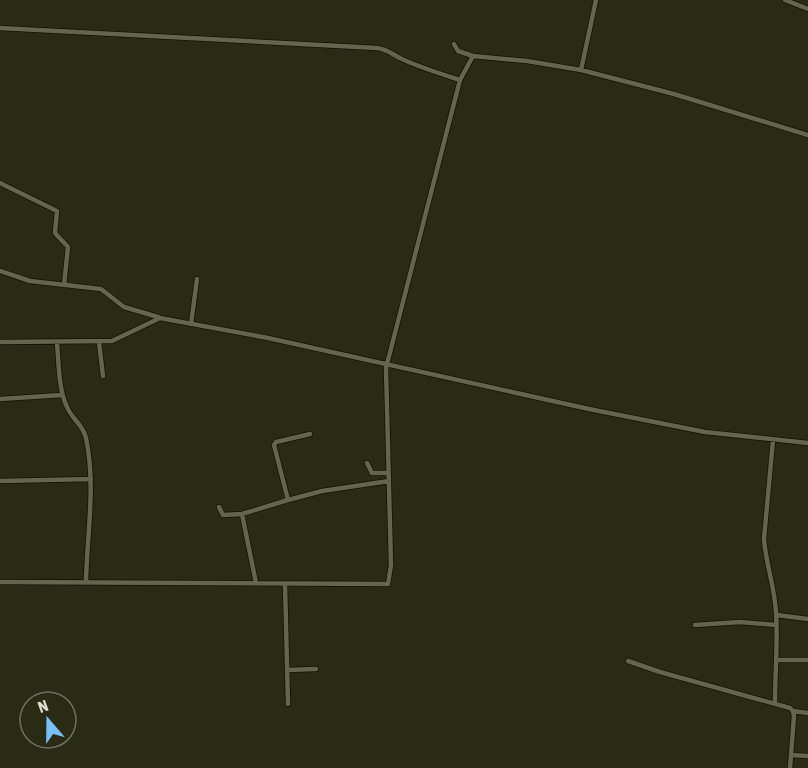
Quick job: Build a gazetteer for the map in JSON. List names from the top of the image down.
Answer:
{
  "north": "top"
}
